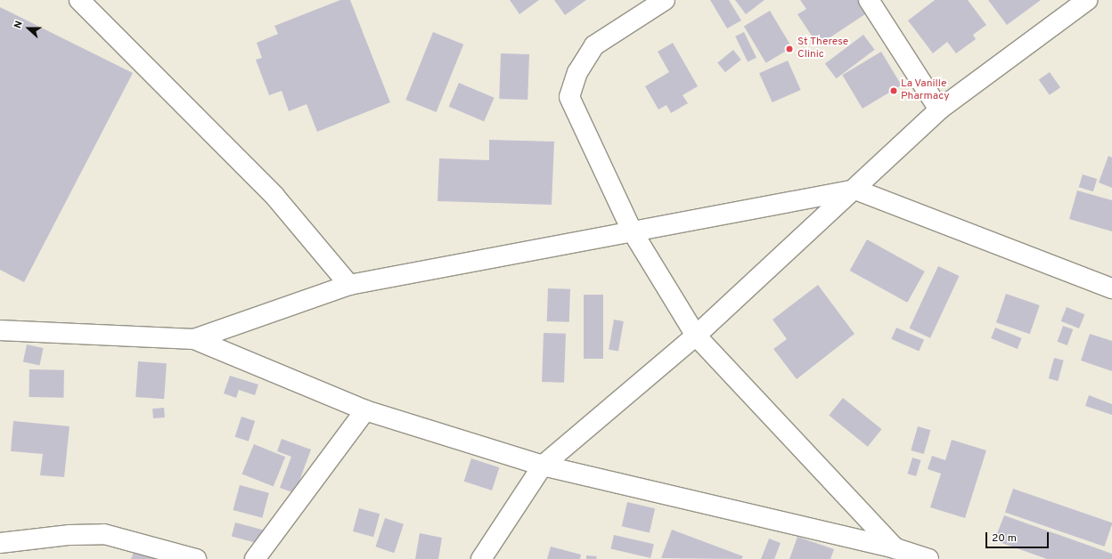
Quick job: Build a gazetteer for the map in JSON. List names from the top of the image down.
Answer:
{
  "places": ["St Therese Clinic", "La Vanille Pharmacy"],
  "scale_bar": "20 m",
  "north": "left"
}
